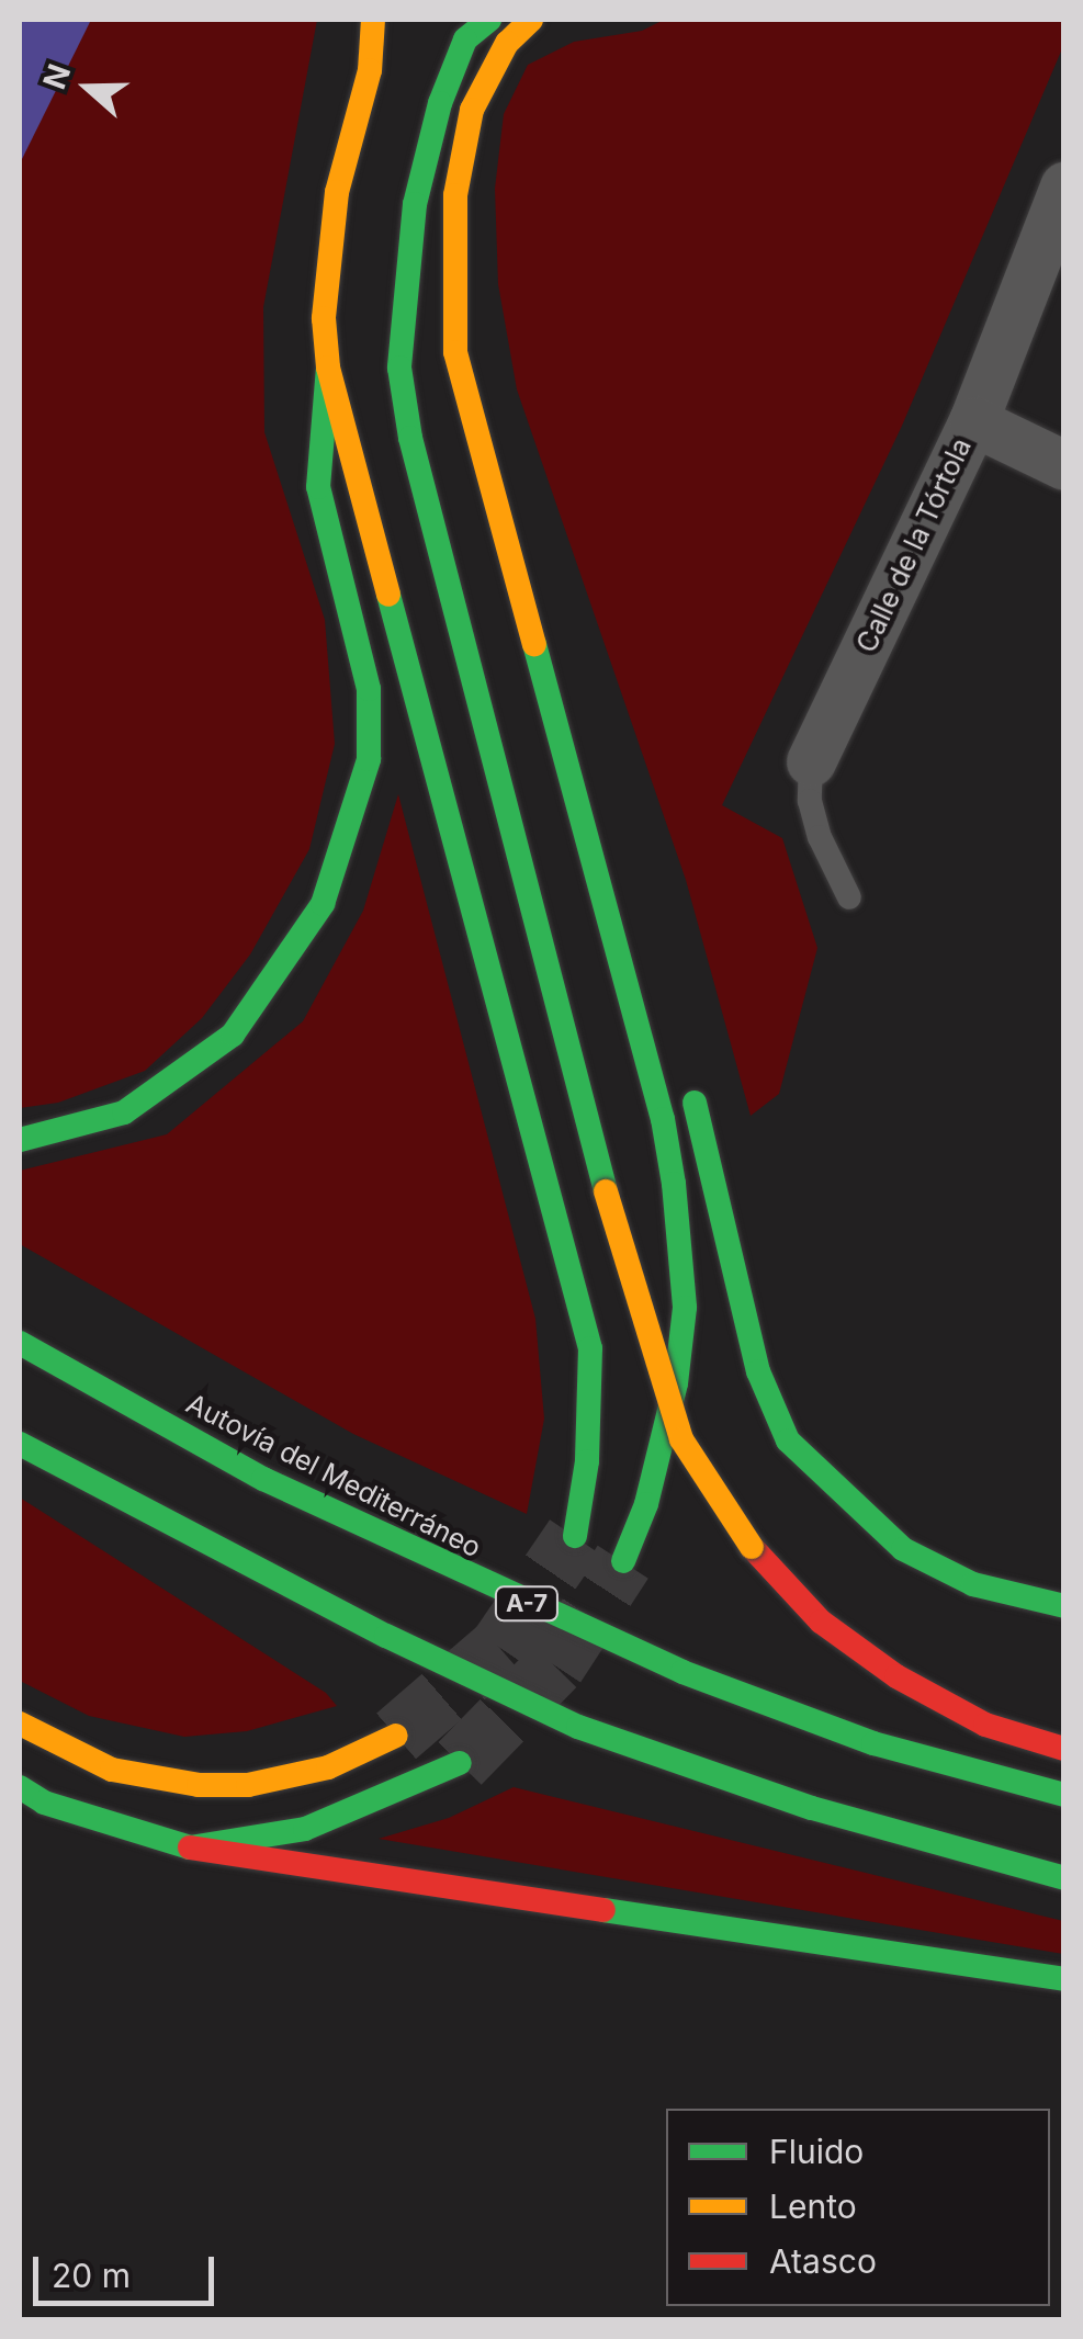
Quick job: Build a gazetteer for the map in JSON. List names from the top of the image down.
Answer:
{
  "streets": {
    "main road": ["Autovía del Mediterráneo", "A-7"],
    "street": ["Calle de la Tórtola"]
  },
  "legend": ["Fluido", "Lento", "Atasco"],
  "scale_bar": "20 m",
  "north": "left"
}
